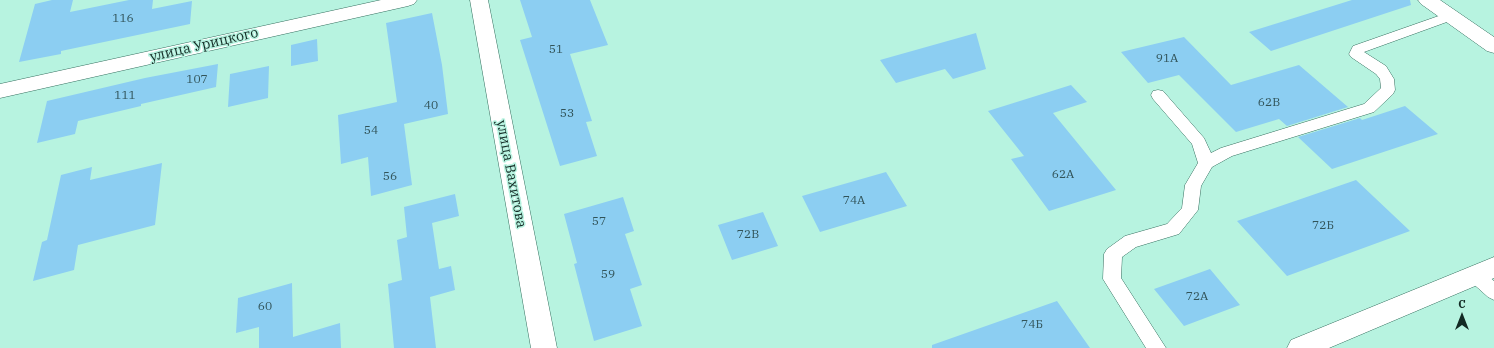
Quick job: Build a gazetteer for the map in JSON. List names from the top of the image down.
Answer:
{
  "streets": {
    "street": ["улица Урицкого", "улица Вахитова"]
  },
  "house_numbers": [
    "116",
    "51",
    "91А",
    "107",
    "111",
    "62В",
    "40",
    "53",
    "54",
    "62А",
    "56",
    "74А",
    "57",
    "72Б",
    "72В",
    "59",
    "72А",
    "60",
    "74Б"
  ],
  "north": "top"
}
